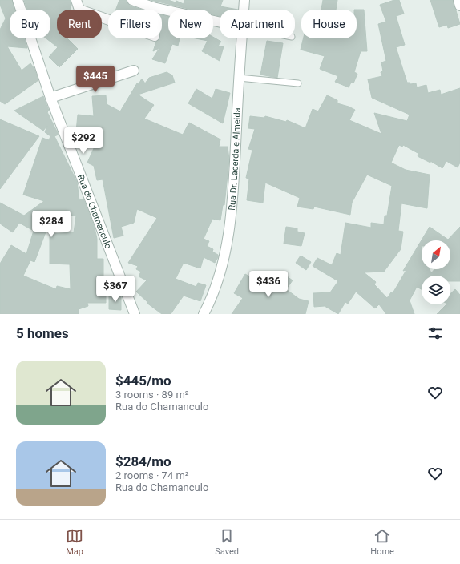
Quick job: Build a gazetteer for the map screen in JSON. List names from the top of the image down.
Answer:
{
  "streets": {
    "street": ["Rua Dr. Lacerda e Almeida", "Rua do Chamanculo"]
  },
  "north": "top right",
  "page": {
    "chip": [
      "Buy",
      "Rent",
      "Filters",
      "New",
      "Apartment",
      "House"
    ],
    "price": [
      "$445",
      "$292",
      "$284",
      "$436",
      "$367"
    ],
    "heading": "5 homes",
    "list": [
      {
        "name": "$445/mo",
        "note": "3 rooms · 89 m² · Rua do Chamanculo"
      },
      {
        "name": "$284/mo",
        "note": "2 rooms · 74 m² · Rua do Chamanculo"
      }
    ],
    "tabs": ["Map", "Saved", "Home"]
  }
}
